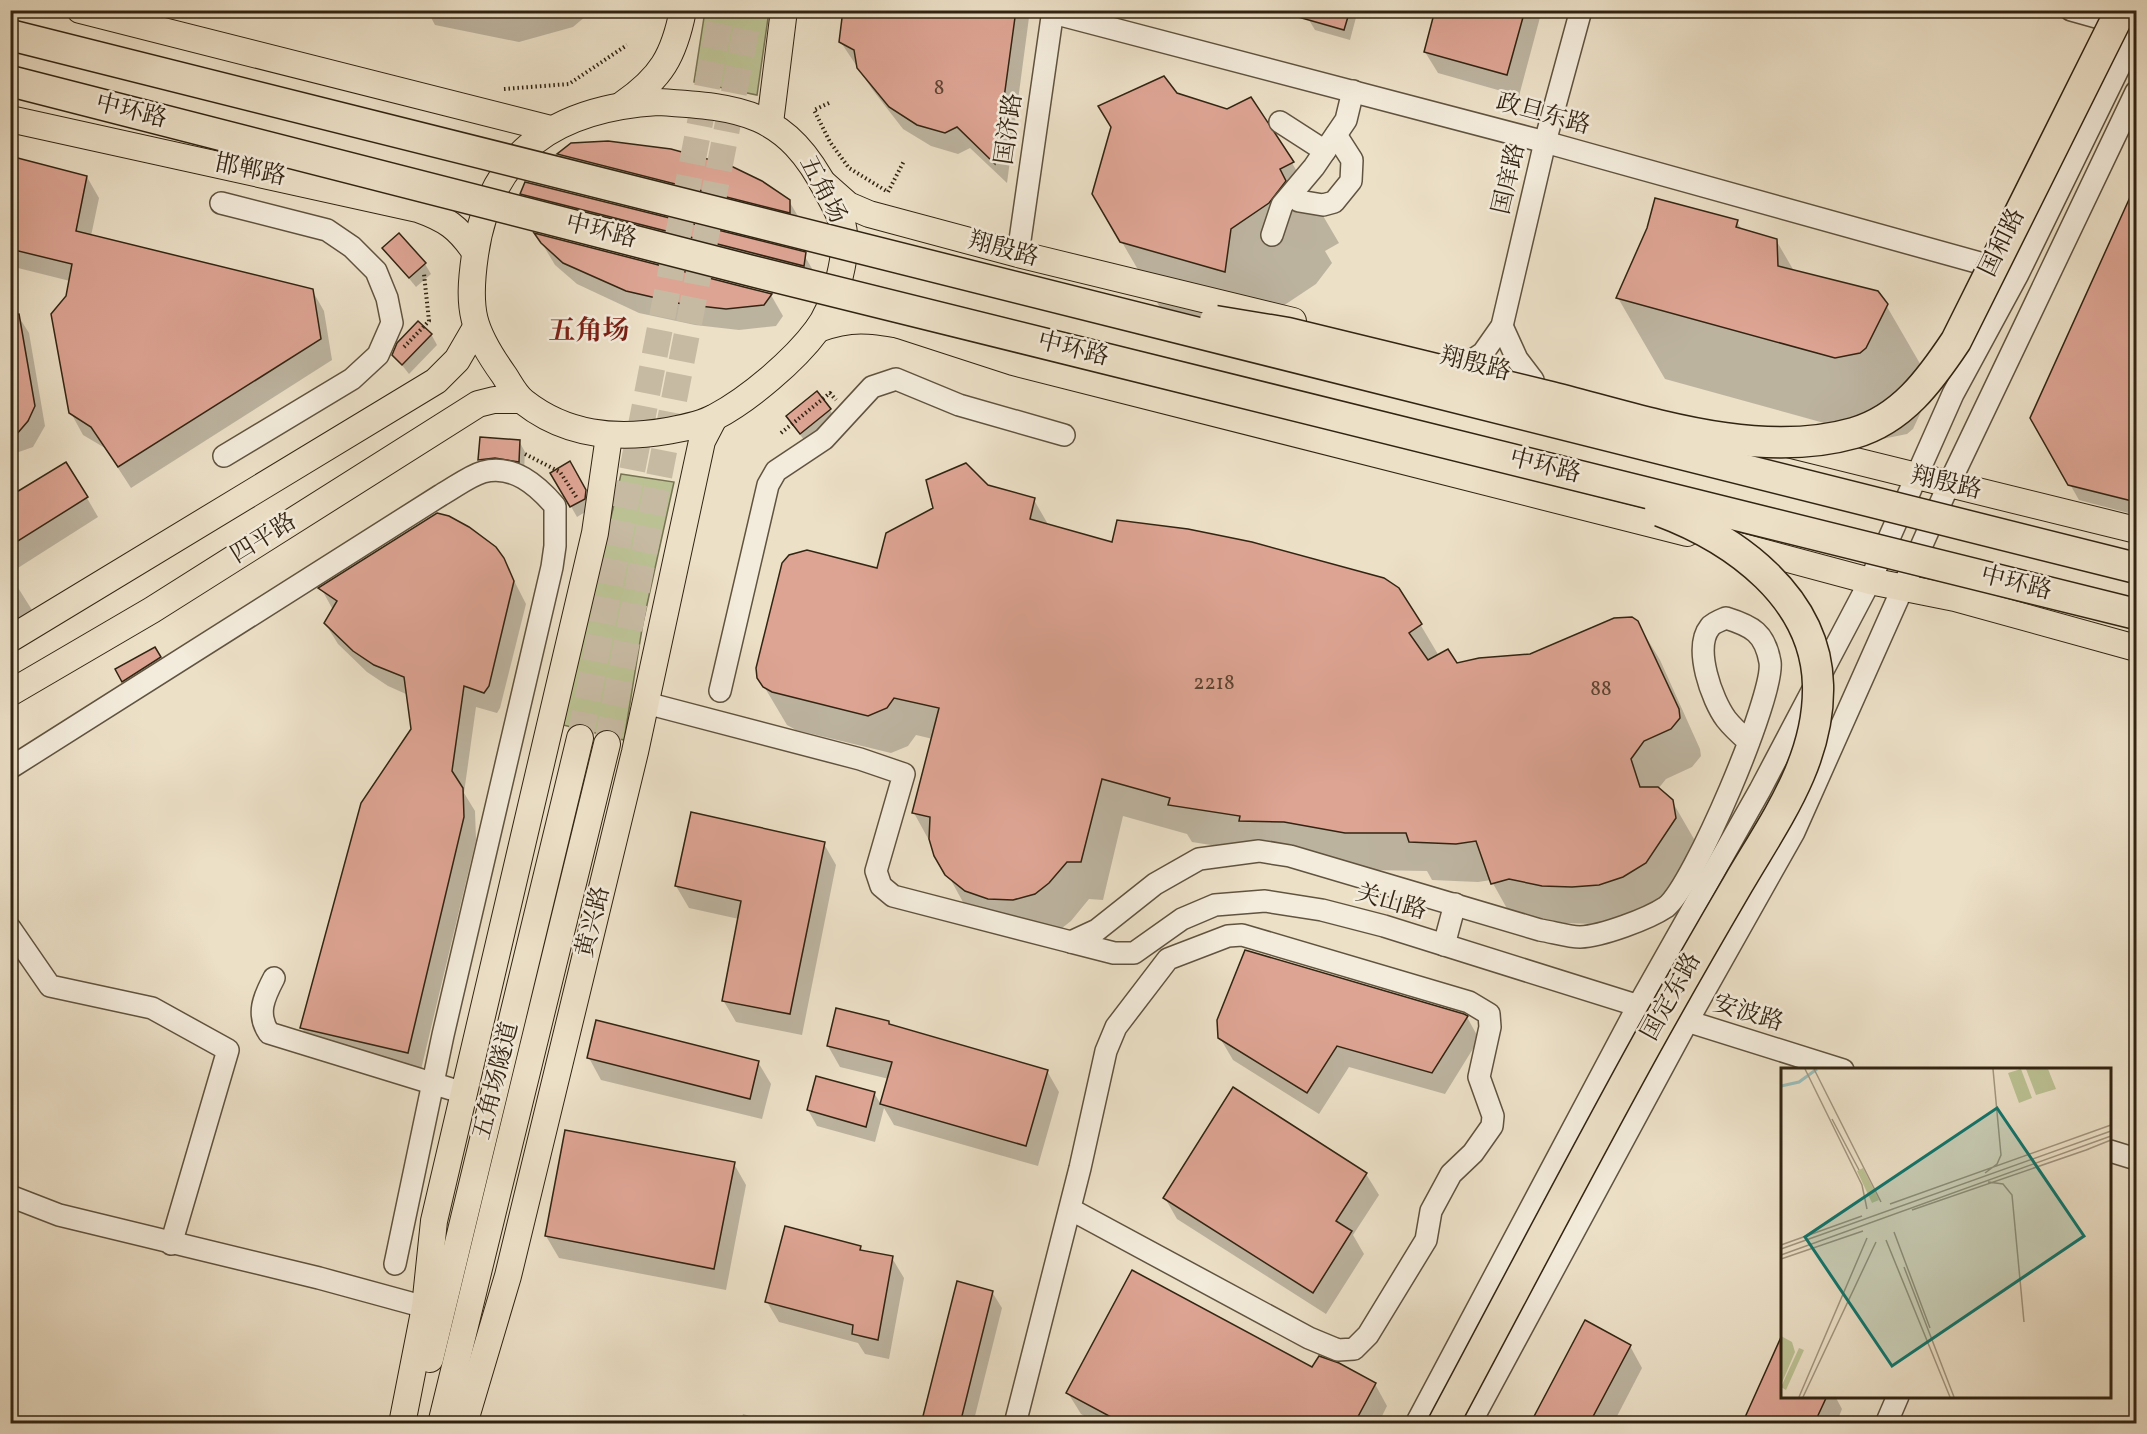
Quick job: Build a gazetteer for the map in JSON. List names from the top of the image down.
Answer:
{
  "streets": {
    "highway": ["中环路"],
    "main road": [
      "邯郸路",
      "五角场",
      "翔殷路",
      "四平路",
      "黄兴路",
      "五角场隧道"
    ],
    "street": [
      "政旦东路",
      "国济路",
      "国庠路",
      "国和路",
      "关山路",
      "国定东路",
      "安波路"
    ]
  },
  "crossings": [
    ["政旦东路", "国济路"],
    ["政旦东路", "国庠路"],
    ["政旦东路", "国和路"],
    ["国济路", "翔殷路"],
    ["邯郸路", "五角场"],
    ["国庠路", "翔殷路"],
    ["五角场", "翔殷路"],
    ["五角场", "四平路"],
    ["五角场", "黄兴路"],
    ["国和路", "翔殷路"],
    ["国和路", "国定东路"],
    ["翔殷路", "国定东路"],
    ["关山路", "国定东路"],
    ["关山路", "安波路"],
    ["国定东路", "安波路"]
  ],
  "districts": ["五角场"],
  "house_numbers": ["8", "2218", "88"]
}
